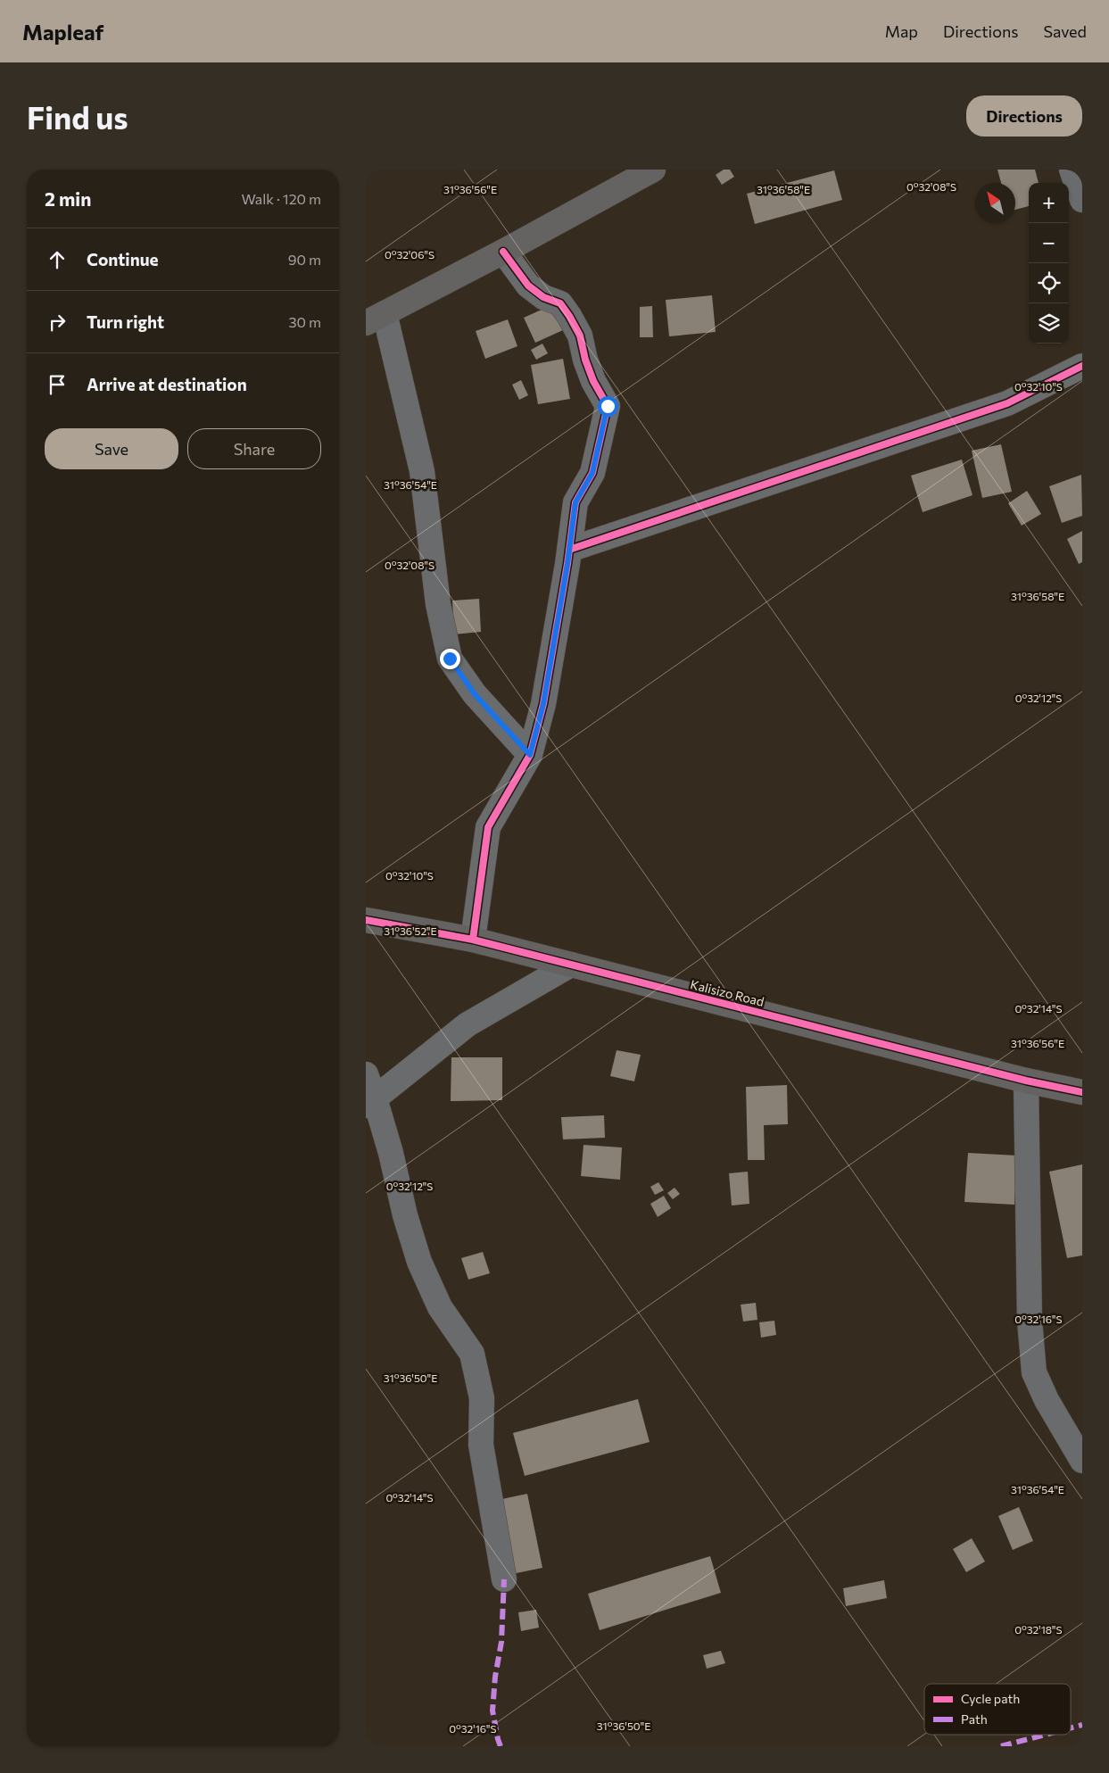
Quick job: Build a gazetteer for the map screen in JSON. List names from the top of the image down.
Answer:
{
  "streets": {
    "street": ["Kalisizo Road"]
  },
  "legend": ["Cycle path", "Path"],
  "north": "top left",
  "page": {
    "header": "Mapleaf",
    "nav": ["Map", "Directions", "Saved"],
    "buttons": [
      "Directions",
      ["Save", "Share"]
    ],
    "title": "Find us",
    "heading": ["2 min", "Walk · 120 m"],
    "map_buttons": ["+", "−"],
    "list": [
      ["Continue", "90 m"],
      ["Turn right", "30 m"],
      "Arrive at destination"
    ]
  },
  "coordinates": [
    "0°32'08\"S",
    "31°36'56\"E",
    "31°36'58\"E",
    "0°32'06\"S",
    "0°32'10\"S",
    "31°36'54\"E",
    "0°32'12\"S",
    "31°36'52\"E",
    "0°32'14\"S",
    "0°32'16\"S",
    "31°36'50\"E",
    "0°32'18\"S"
  ]
}
